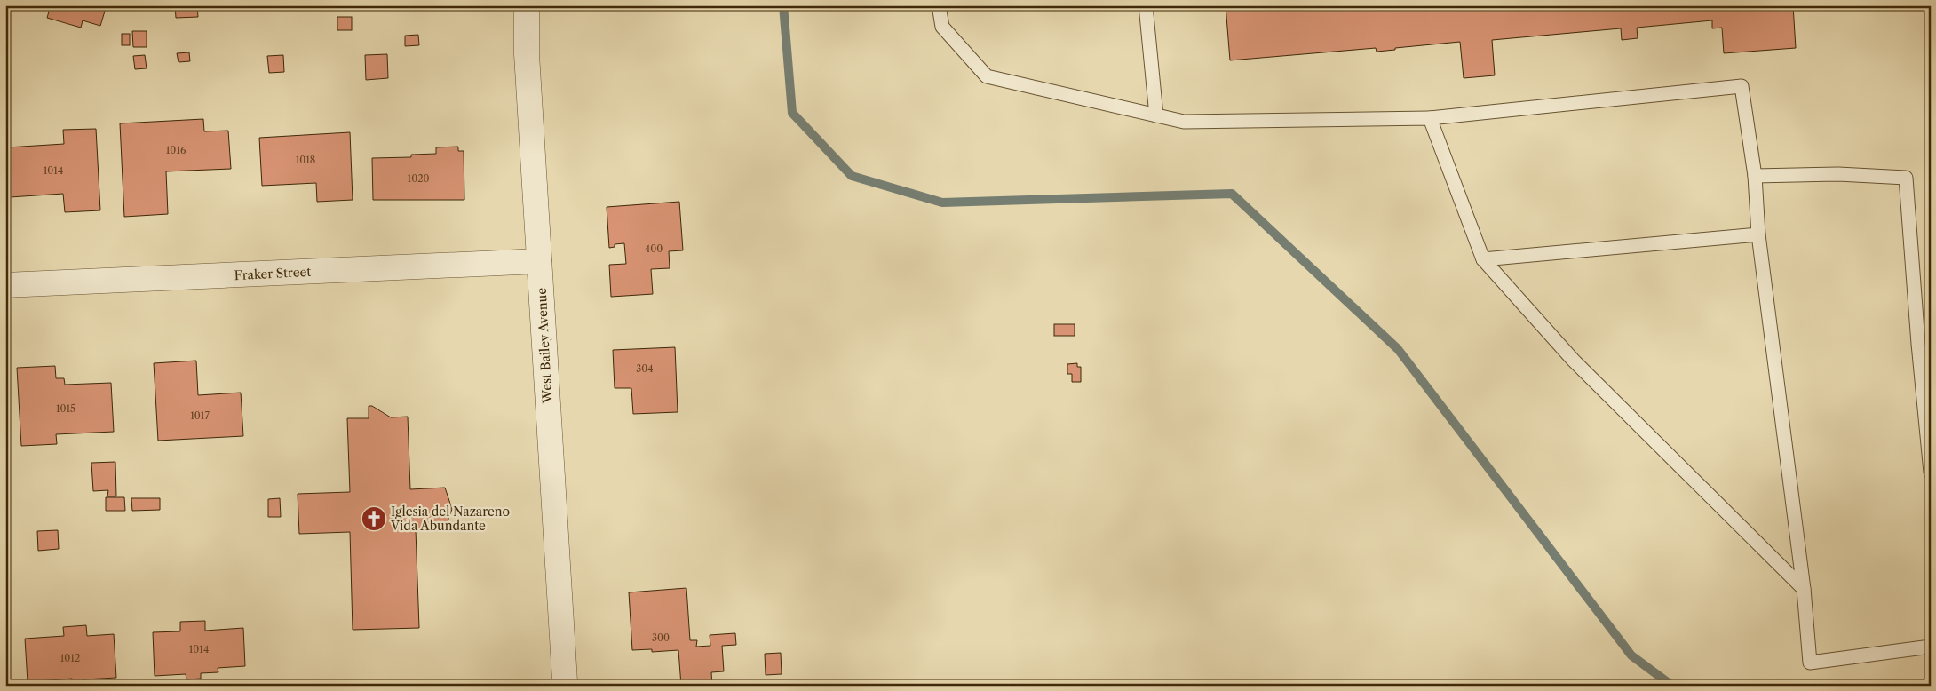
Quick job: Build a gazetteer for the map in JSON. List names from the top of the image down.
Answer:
{
  "streets": {
    "street": ["Fraker Street", "West Bailey Avenue"]
  },
  "crossings": [
    ["Fraker Street", "West Bailey Avenue"]
  ],
  "places": {
    "church": ["Iglesia del Nazareno Vida Abundante"]
  },
  "house_numbers": [
    "1016",
    "1018",
    "1014",
    "1020",
    "400",
    "304",
    "1015",
    "1017",
    "300",
    "1014",
    "1012"
  ]
}
